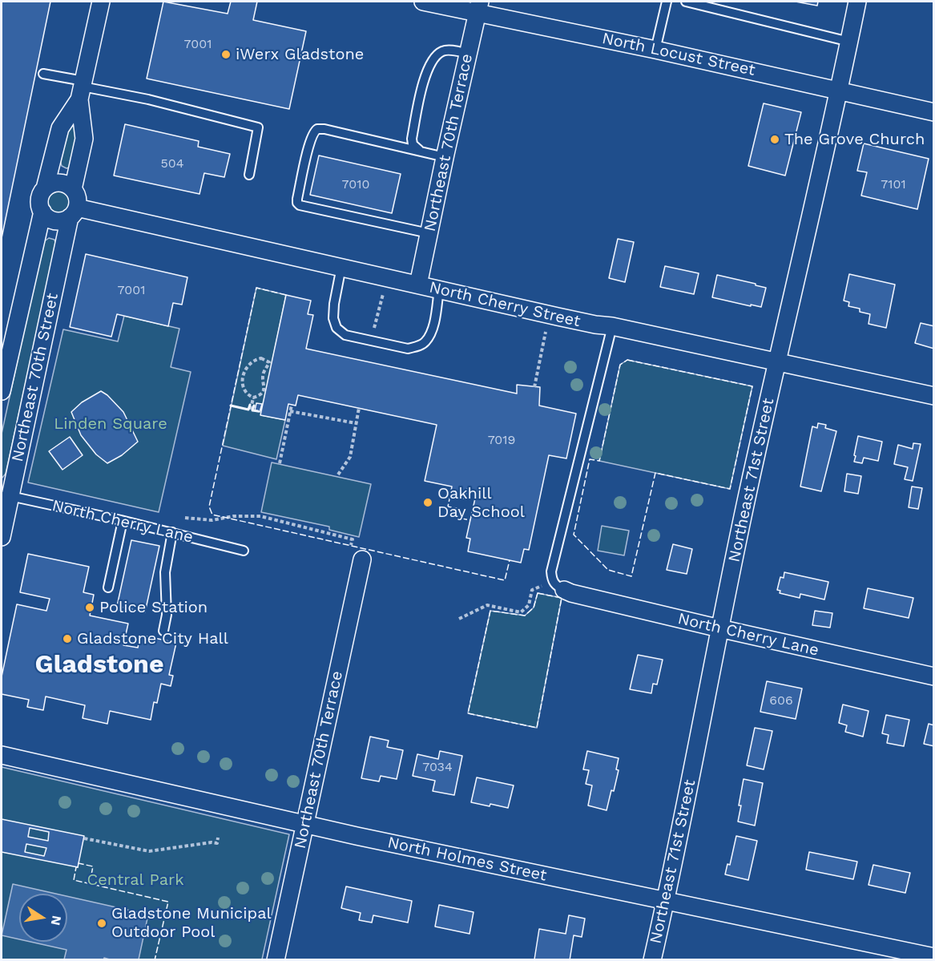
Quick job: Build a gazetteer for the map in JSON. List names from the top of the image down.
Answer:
{
  "streets": {
    "street": [
      "North Locust Street",
      "Northeast 70th Terrace",
      "North Cherry Street",
      "Northeast 70th Street",
      "Northeast 71st Street",
      "North Cherry Lane",
      "North Holmes Street"
    ]
  },
  "crossings": [
    ["North Locust Street", "Northeast 70th Terrace"],
    ["North Locust Street", "Northeast 71st Street"],
    ["Northeast 70th Terrace", "North Cherry Street"],
    ["Northeast 70th Terrace", "North Holmes Street"],
    ["North Cherry Street", "Northeast 70th Street"],
    ["North Cherry Street", "Northeast 71st Street"],
    ["Northeast 70th Street", "North Cherry Lane"],
    ["Northeast 71st Street", "North Cherry Lane"],
    ["Northeast 71st Street", "North Holmes Street"]
  ],
  "districts": ["Gladstone"],
  "parks": ["Linden Square", "Central Park"],
  "places": [
    "iWerx Gladstone",
    "The Grove Church",
    "Oakhill Day School",
    "Police Station",
    "Gladstone City Hall",
    "Gladstone Municipal Outdoor Pool"
  ],
  "house_numbers": [
    "7001",
    "504",
    "7010",
    "7101",
    "7001",
    "7019",
    "606",
    "7034"
  ],
  "north": "right"
}
